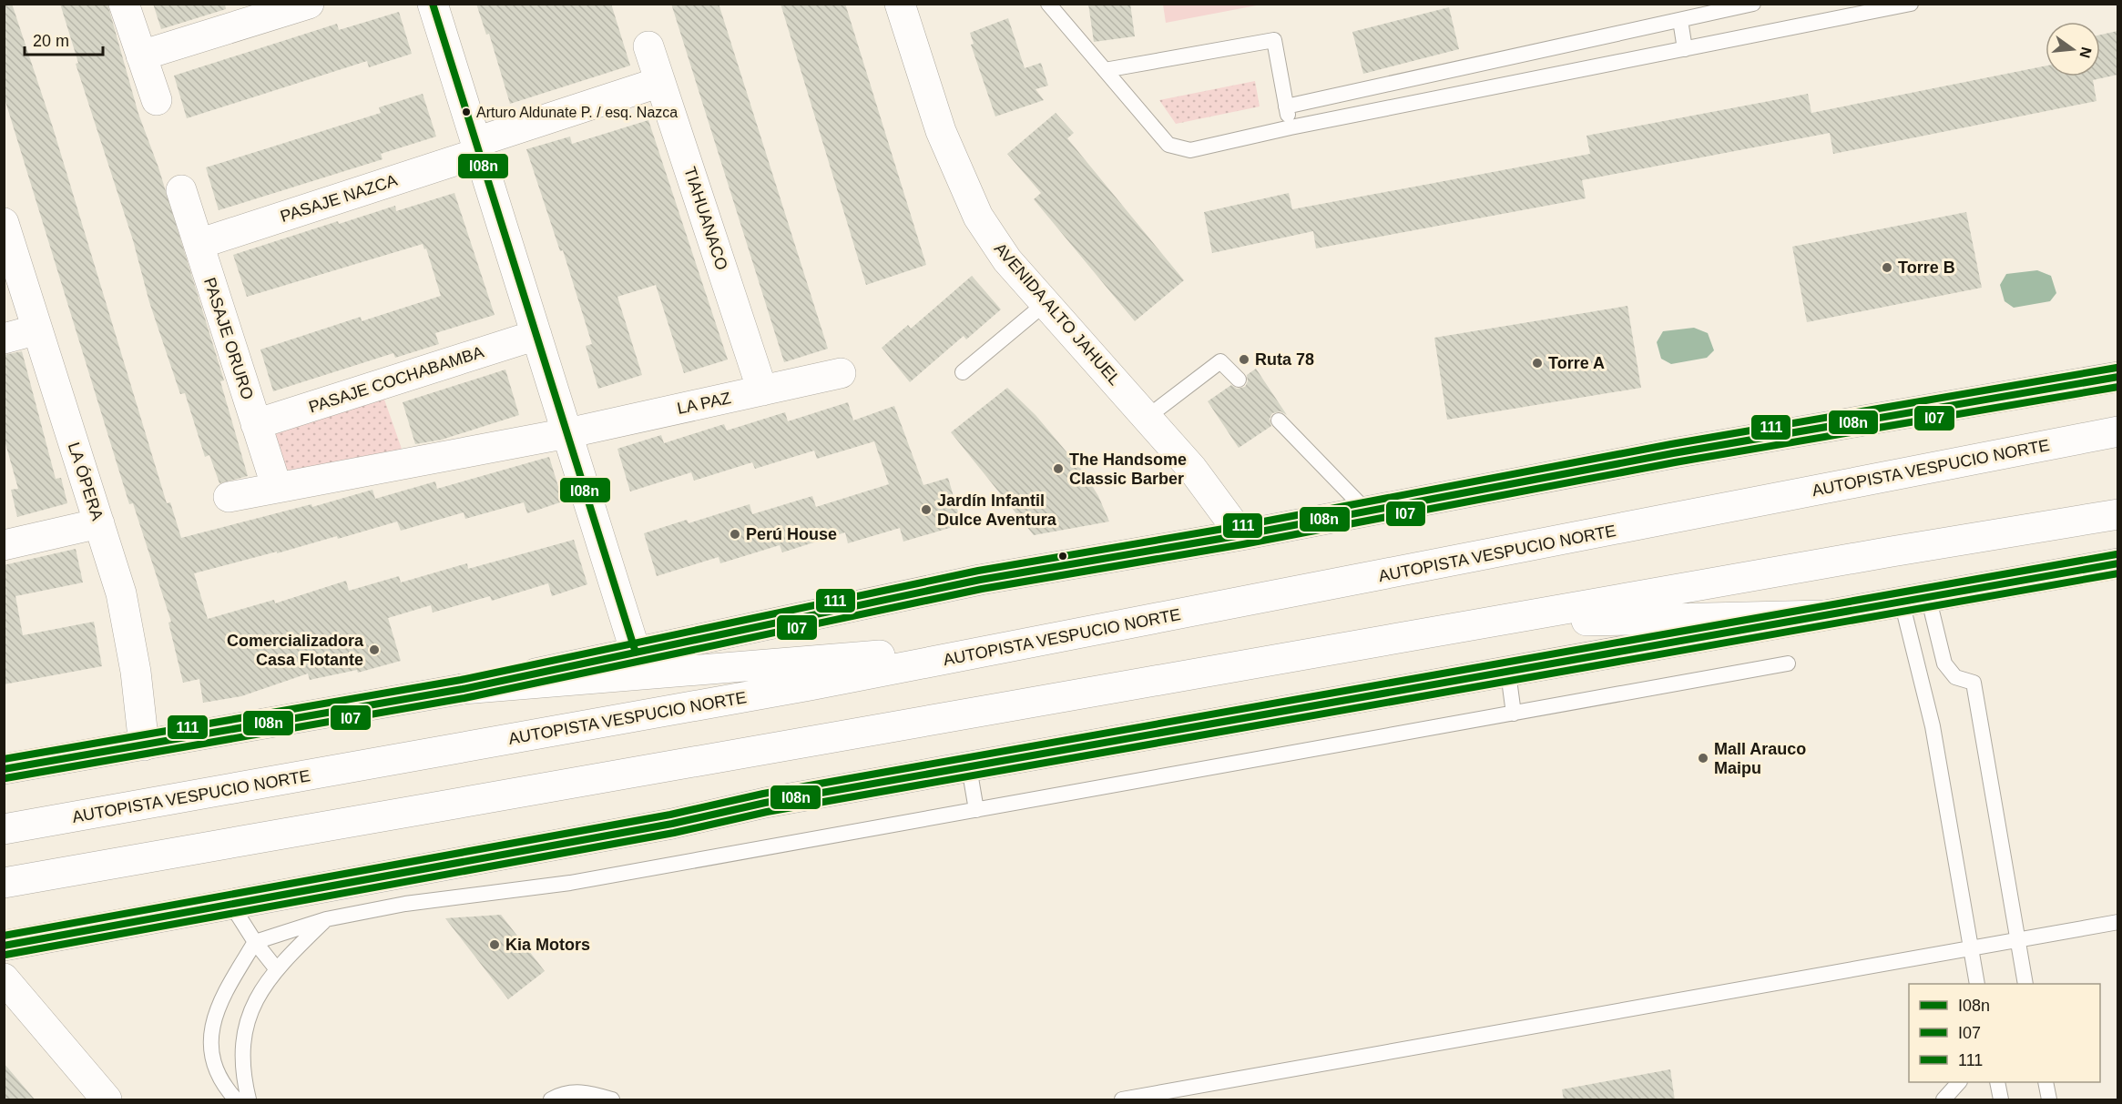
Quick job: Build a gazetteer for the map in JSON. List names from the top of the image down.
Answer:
{
  "streets": {
    "main road": [
      "PASAJE NAZCA",
      "TIAHUANACO",
      "AVENIDA ALTO JAHUEL",
      "PASAJE ORURO",
      "PASAJE COCHABAMBA",
      "LA PAZ",
      "AUTOPISTA VESPUCIO NORTE",
      "LA ÓPERA"
    ]
  },
  "crossings": [
    ["PASAJE NAZCA", "TIAHUANACO"],
    ["PASAJE NAZCA", "PASAJE ORURO"],
    ["TIAHUANACO", "LA PAZ"],
    ["PASAJE ORURO", "PASAJE COCHABAMBA"]
  ],
  "places": [
    "Arturo Aldunate P. / esq. Nazca",
    "Torre B",
    "Ruta 78",
    "Torre A",
    "The Handsome Classic Barber",
    "Jardín Infantil Dulce Aventura",
    "Perú House",
    "Comercializadora Casa Flotante",
    "Mall Arauco Maipu",
    "Kia Motors"
  ],
  "lines": ["transit line I08n", "transit line 111", "transit line I07"],
  "legend": ["I08n", "I07", "111"],
  "scale_bar": "20 m",
  "north": "right"
}
